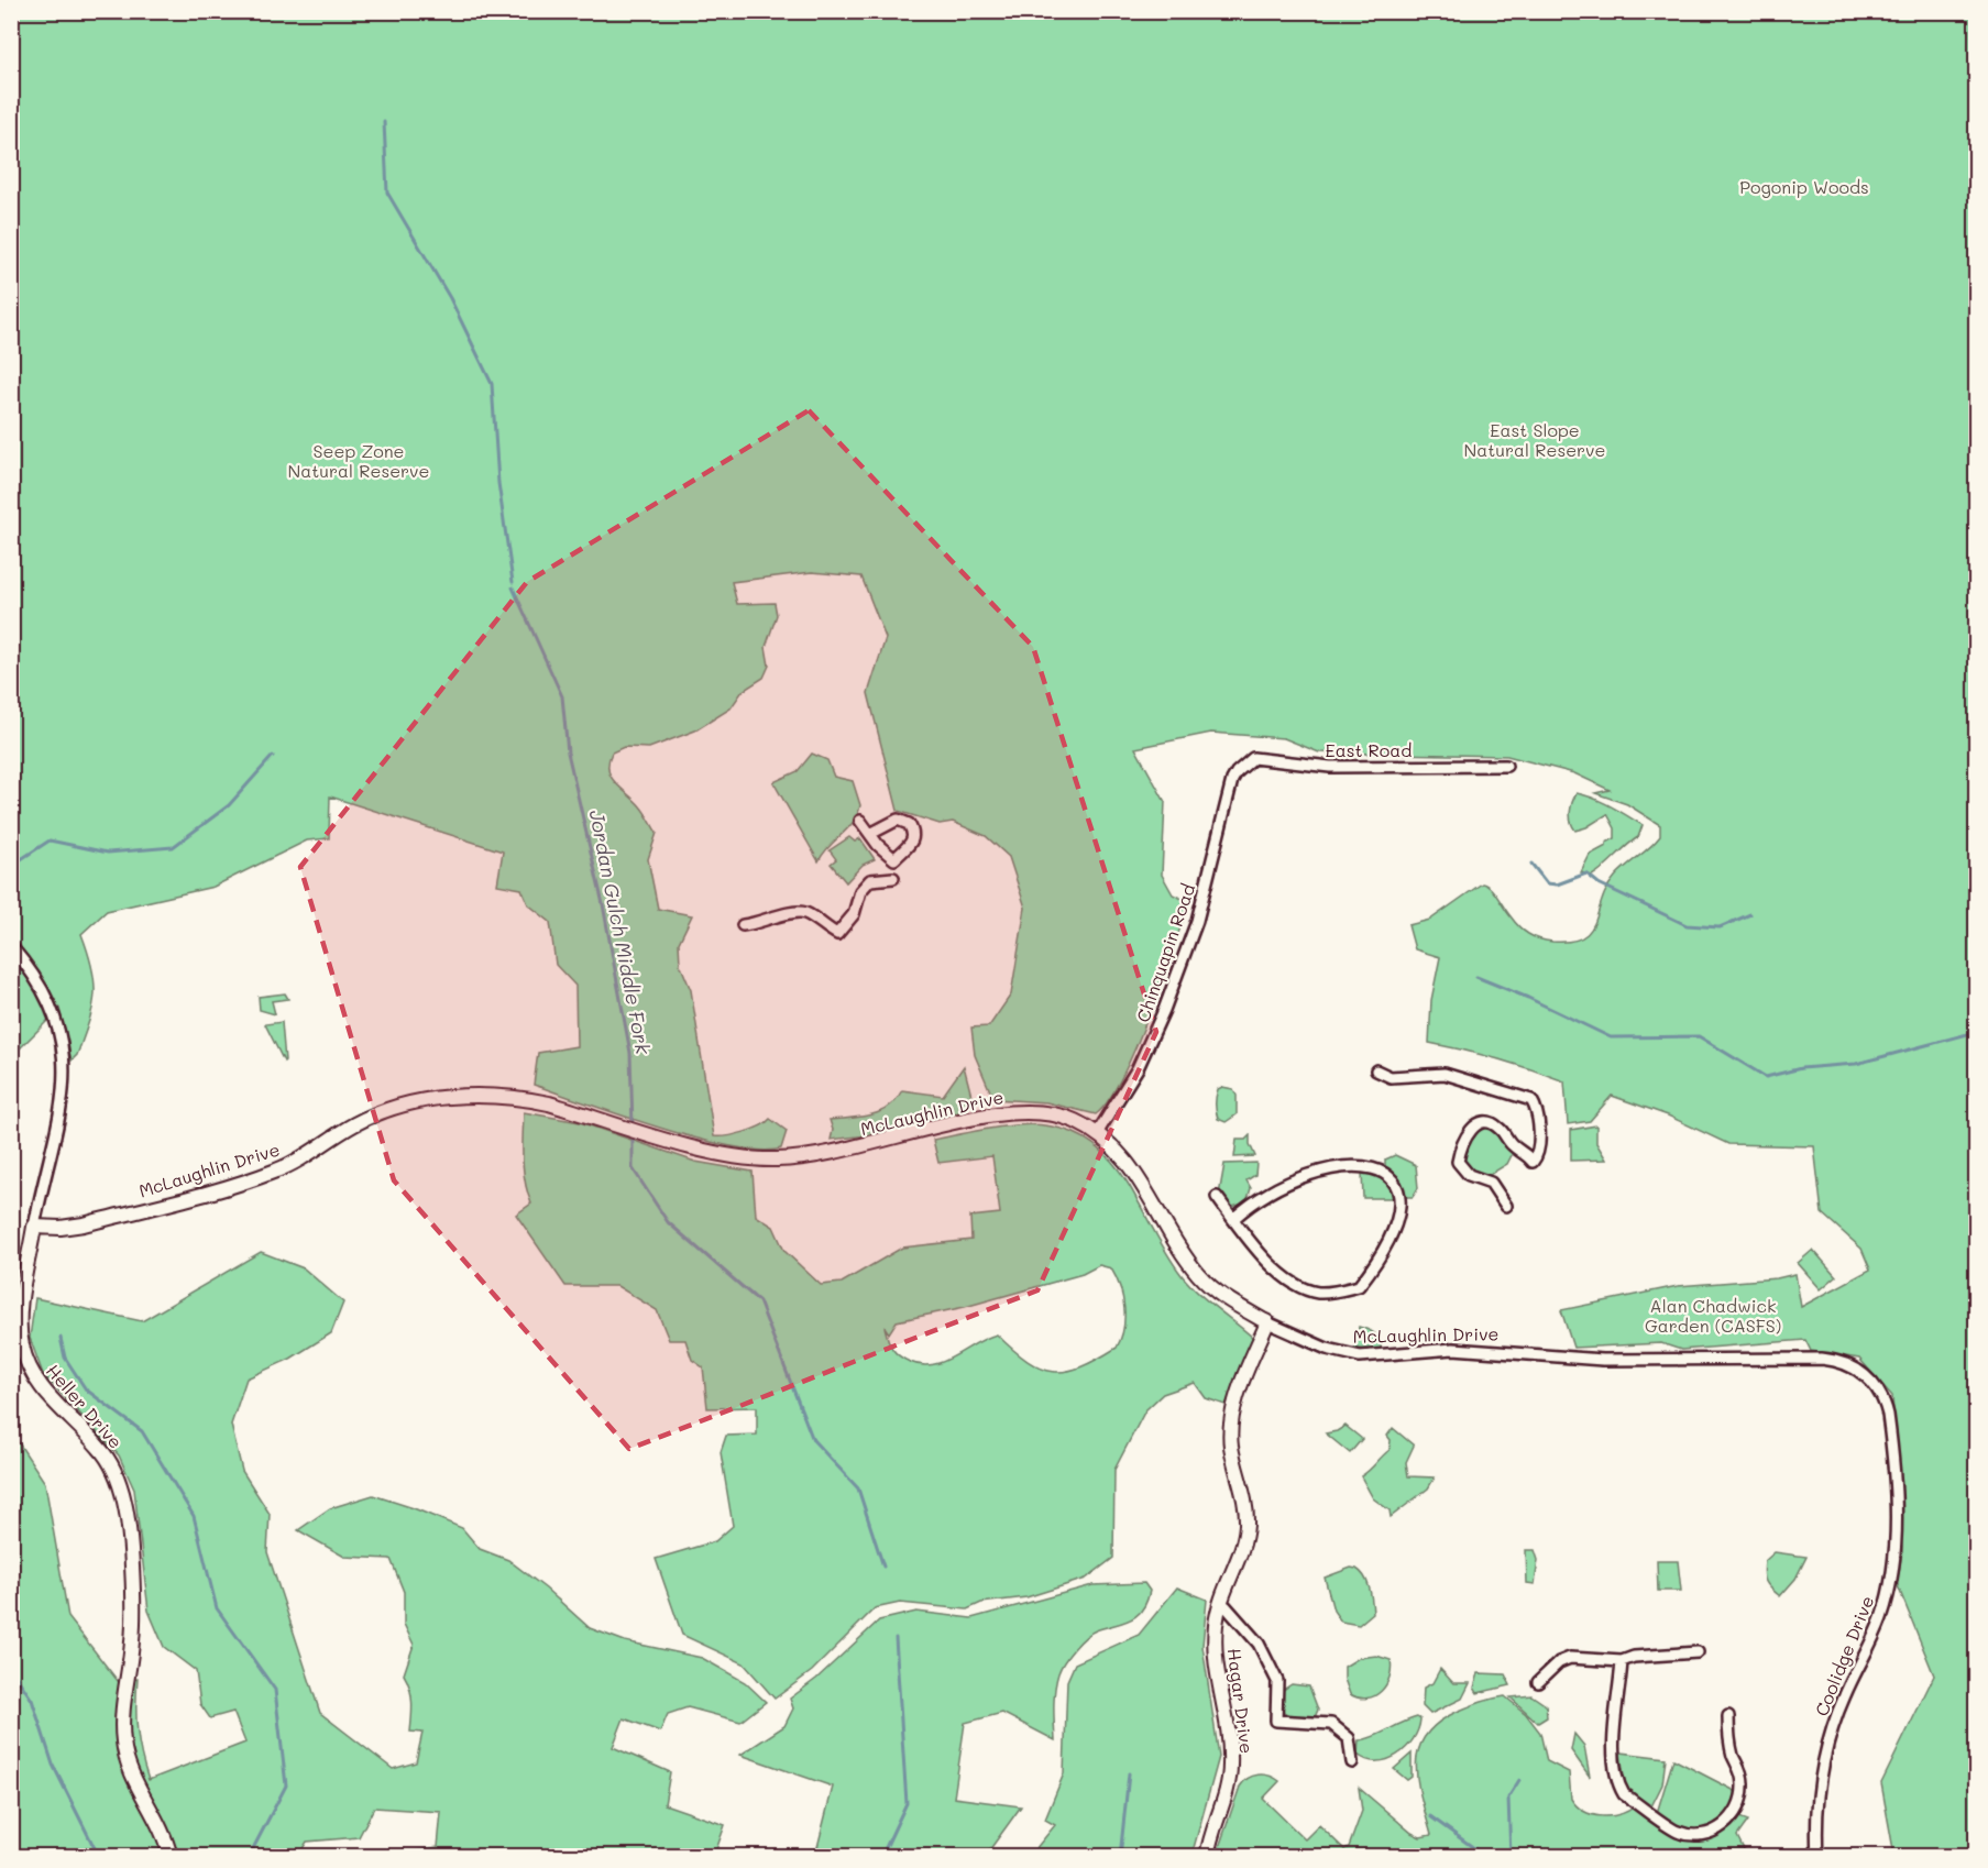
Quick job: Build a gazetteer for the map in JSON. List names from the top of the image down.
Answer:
{
  "streets": {
    "main road": ["McLaughlin Drive", "Heller Drive", "Hagar Drive"],
    "street": ["East Road", "Chinquapin Road", "Coolidge Drive"]
  },
  "crossings": [
    ["East Road", "Chinquapin Road"],
    ["Chinquapin Road", "McLaughlin Drive"],
    ["McLaughlin Drive", "Heller Drive"],
    ["McLaughlin Drive", "Coolidge Drive"],
    ["McLaughlin Drive", "Hagar Drive"]
  ],
  "water": ["Jordan Gulch Middle Fork"],
  "parks": [
    "Pogonip Woods",
    "East Slope Natural Reserve",
    "Seep Zone Natural Reserve",
    "Alan Chadwick Garden (CASFS)"
  ]
}
